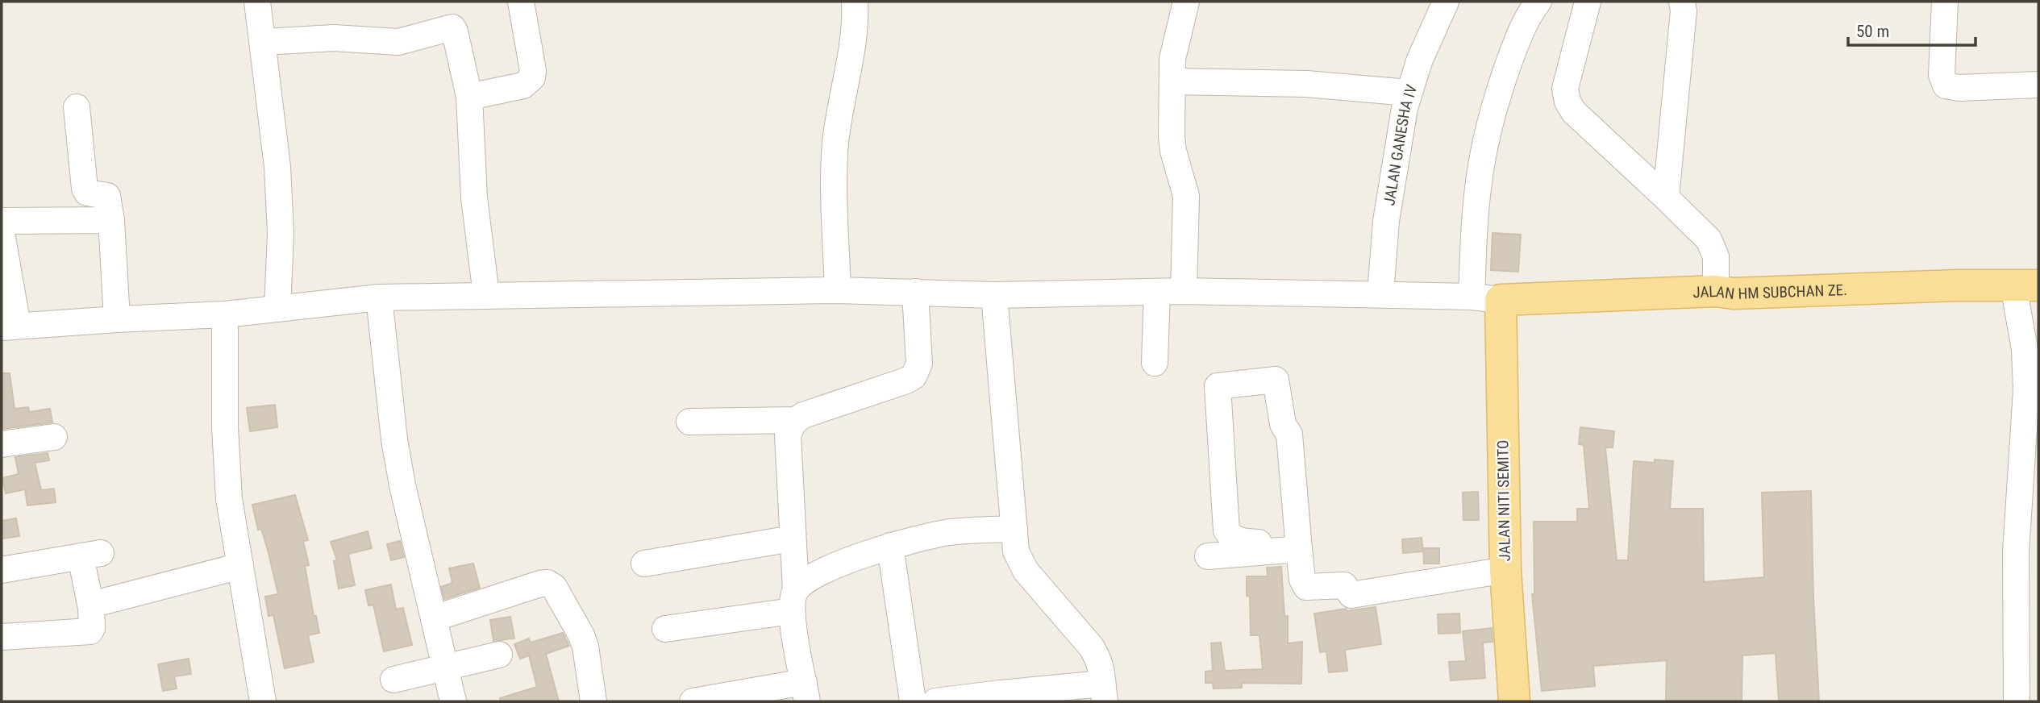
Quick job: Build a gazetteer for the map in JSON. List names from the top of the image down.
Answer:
{
  "streets": {
    "main road": ["JALAN HM SUBCHAN ZE.", "JALAN NITI SEMITO"],
    "street": ["JALAN GANESHA IV"]
  },
  "crossings": [
    ["JALAN HM SUBCHAN ZE.", "JALAN NITI SEMITO"]
  ],
  "scale_bar": "50 m"
}
